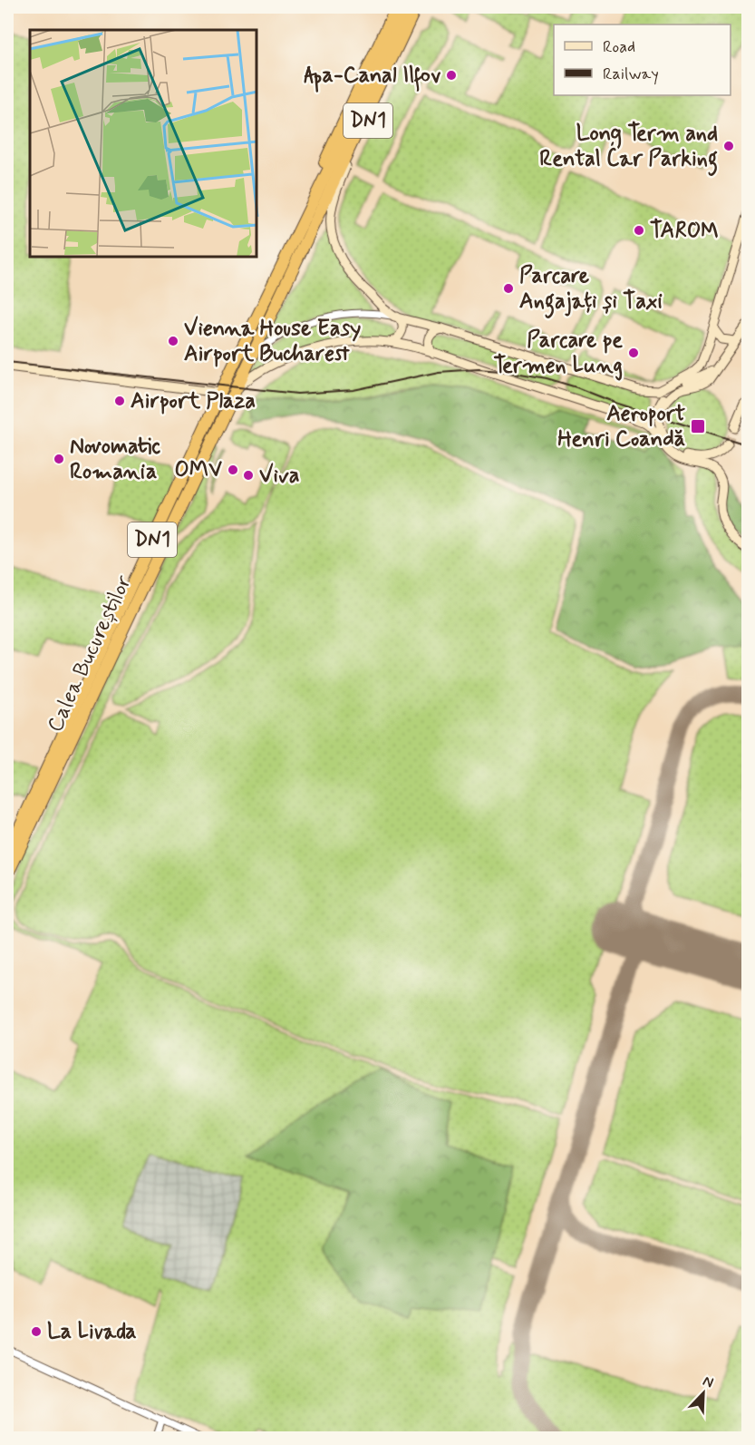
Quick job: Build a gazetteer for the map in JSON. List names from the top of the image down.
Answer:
{
  "streets": {
    "highway": ["DN1", "Calea Bucureștilor"]
  },
  "crossings": [
    ["DN1", "Calea Bucureștilor"]
  ],
  "places": {
    "other": [
      "Apa-Canal Ilfov",
      "Long Term and Rental Car Parking",
      "TAROM",
      "Parcare Angajați și Taxi",
      "Vienna House Easy Airport Bucharest",
      "Parcare pe Termen Lung",
      "Airport Plaza",
      "Novomatic Romania",
      "OMV",
      "Viva",
      "La Livada"
    ],
    "transit": ["Aeroport Henri Coandă"]
  },
  "legend": ["Road", "Railway"],
  "north": "top right"
}
